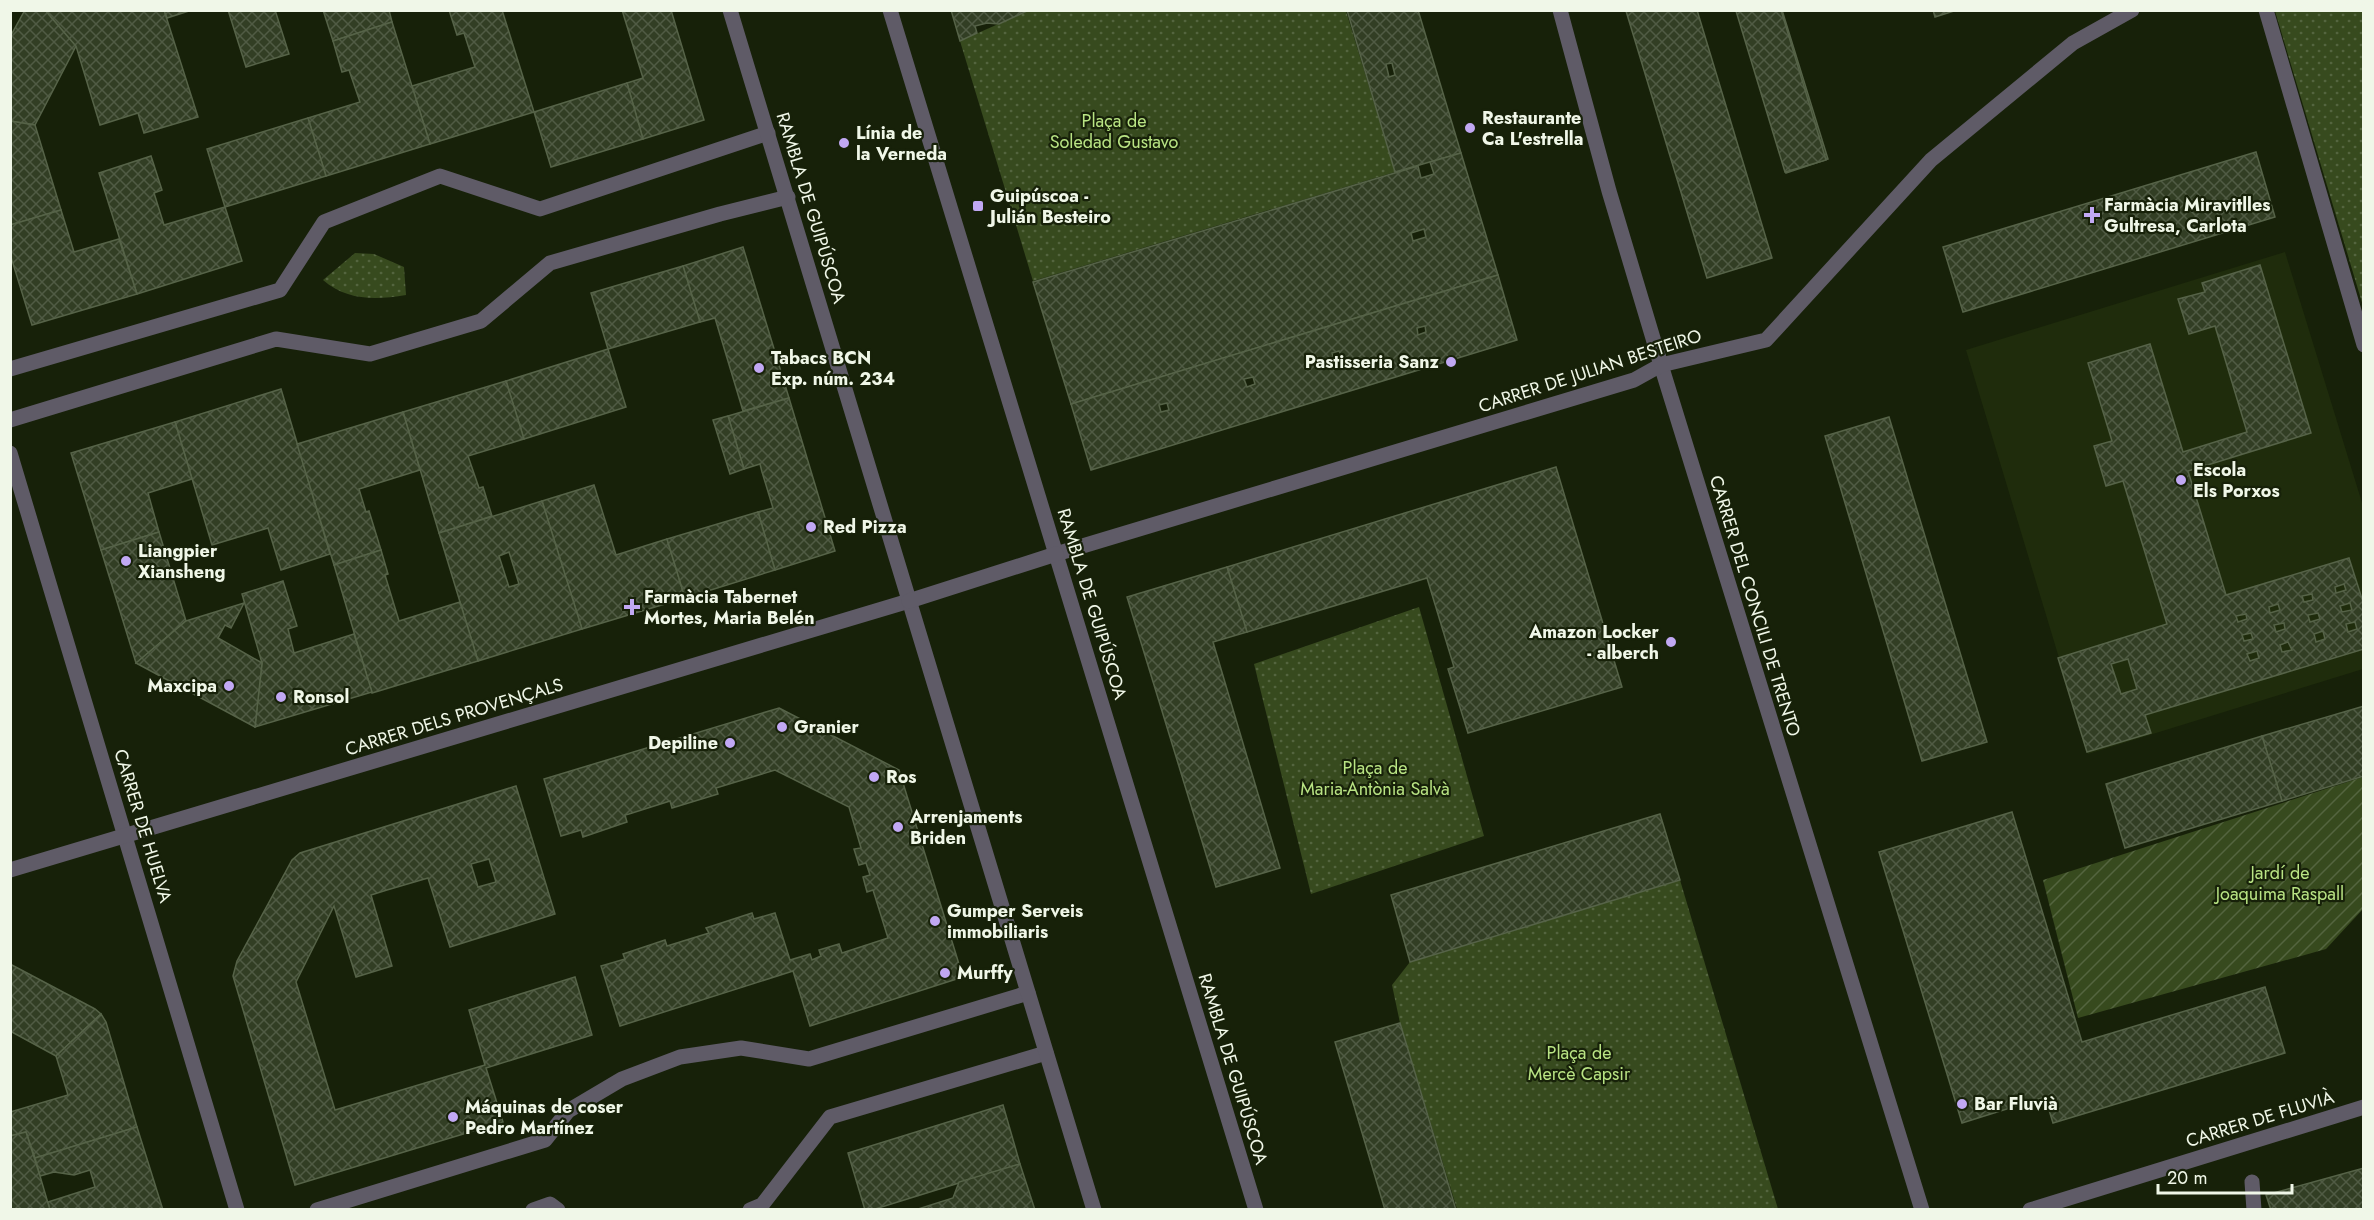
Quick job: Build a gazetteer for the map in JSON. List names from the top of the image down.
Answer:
{
  "streets": {
    "street": [
      "RAMBLA DE GUIPÚSCOA",
      "CARRER DE JULIAN BESTEIRO",
      "CARRER DEL CONCILI DE TRENTO",
      "CARRER DELS PROVENÇALS",
      "CARRER DE HUELVA",
      "CARRER DE FLUVIÀ"
    ]
  },
  "crossings": [
    ["RAMBLA DE GUIPÚSCOA", "CARRER DE JULIAN BESTEIRO"],
    ["RAMBLA DE GUIPÚSCOA", "CARRER DELS PROVENÇALS"],
    ["CARRER DE JULIAN BESTEIRO", "CARRER DEL CONCILI DE TRENTO"],
    ["CARRER DE JULIAN BESTEIRO", "CARRER DELS PROVENÇALS"],
    ["CARRER DELS PROVENÇALS", "CARRER DE HUELVA"]
  ],
  "parks": [
    "Plaça de Soledad Gustavo",
    "Plaça de Maria-Antònia Salvà",
    "Jardí de Joaquima Raspall",
    "Plaça de Mercè Capsir"
  ],
  "places": {
    "other": [
      "Restaurante Ca L'estrella",
      "Línia de la Verneda",
      "Pastisseria Sanz",
      "Tabacs BCN Exp. núm. 234",
      "Escola Els Porxos",
      "Red Pizza",
      "Liangpier Xiansheng",
      "Amazon Locker - alberch",
      "Maxcipa",
      "Ronsol",
      "Granier",
      "Depiline",
      "Ros",
      "Arrenjaments Briden",
      "Gumper Serveis immobiliaris",
      "Murffy",
      "Bar Fluvià",
      "Máquinas de coser Pedro Martínez"
    ],
    "transit": ["Guipúscoa - Julián Besteiro"],
    "health": ["Farmàcia Miravitlles Gultresa, Carlota", "Farmàcia Tabernet Mortes, Maria Belén"]
  },
  "scale_bar": "20 m"
}
